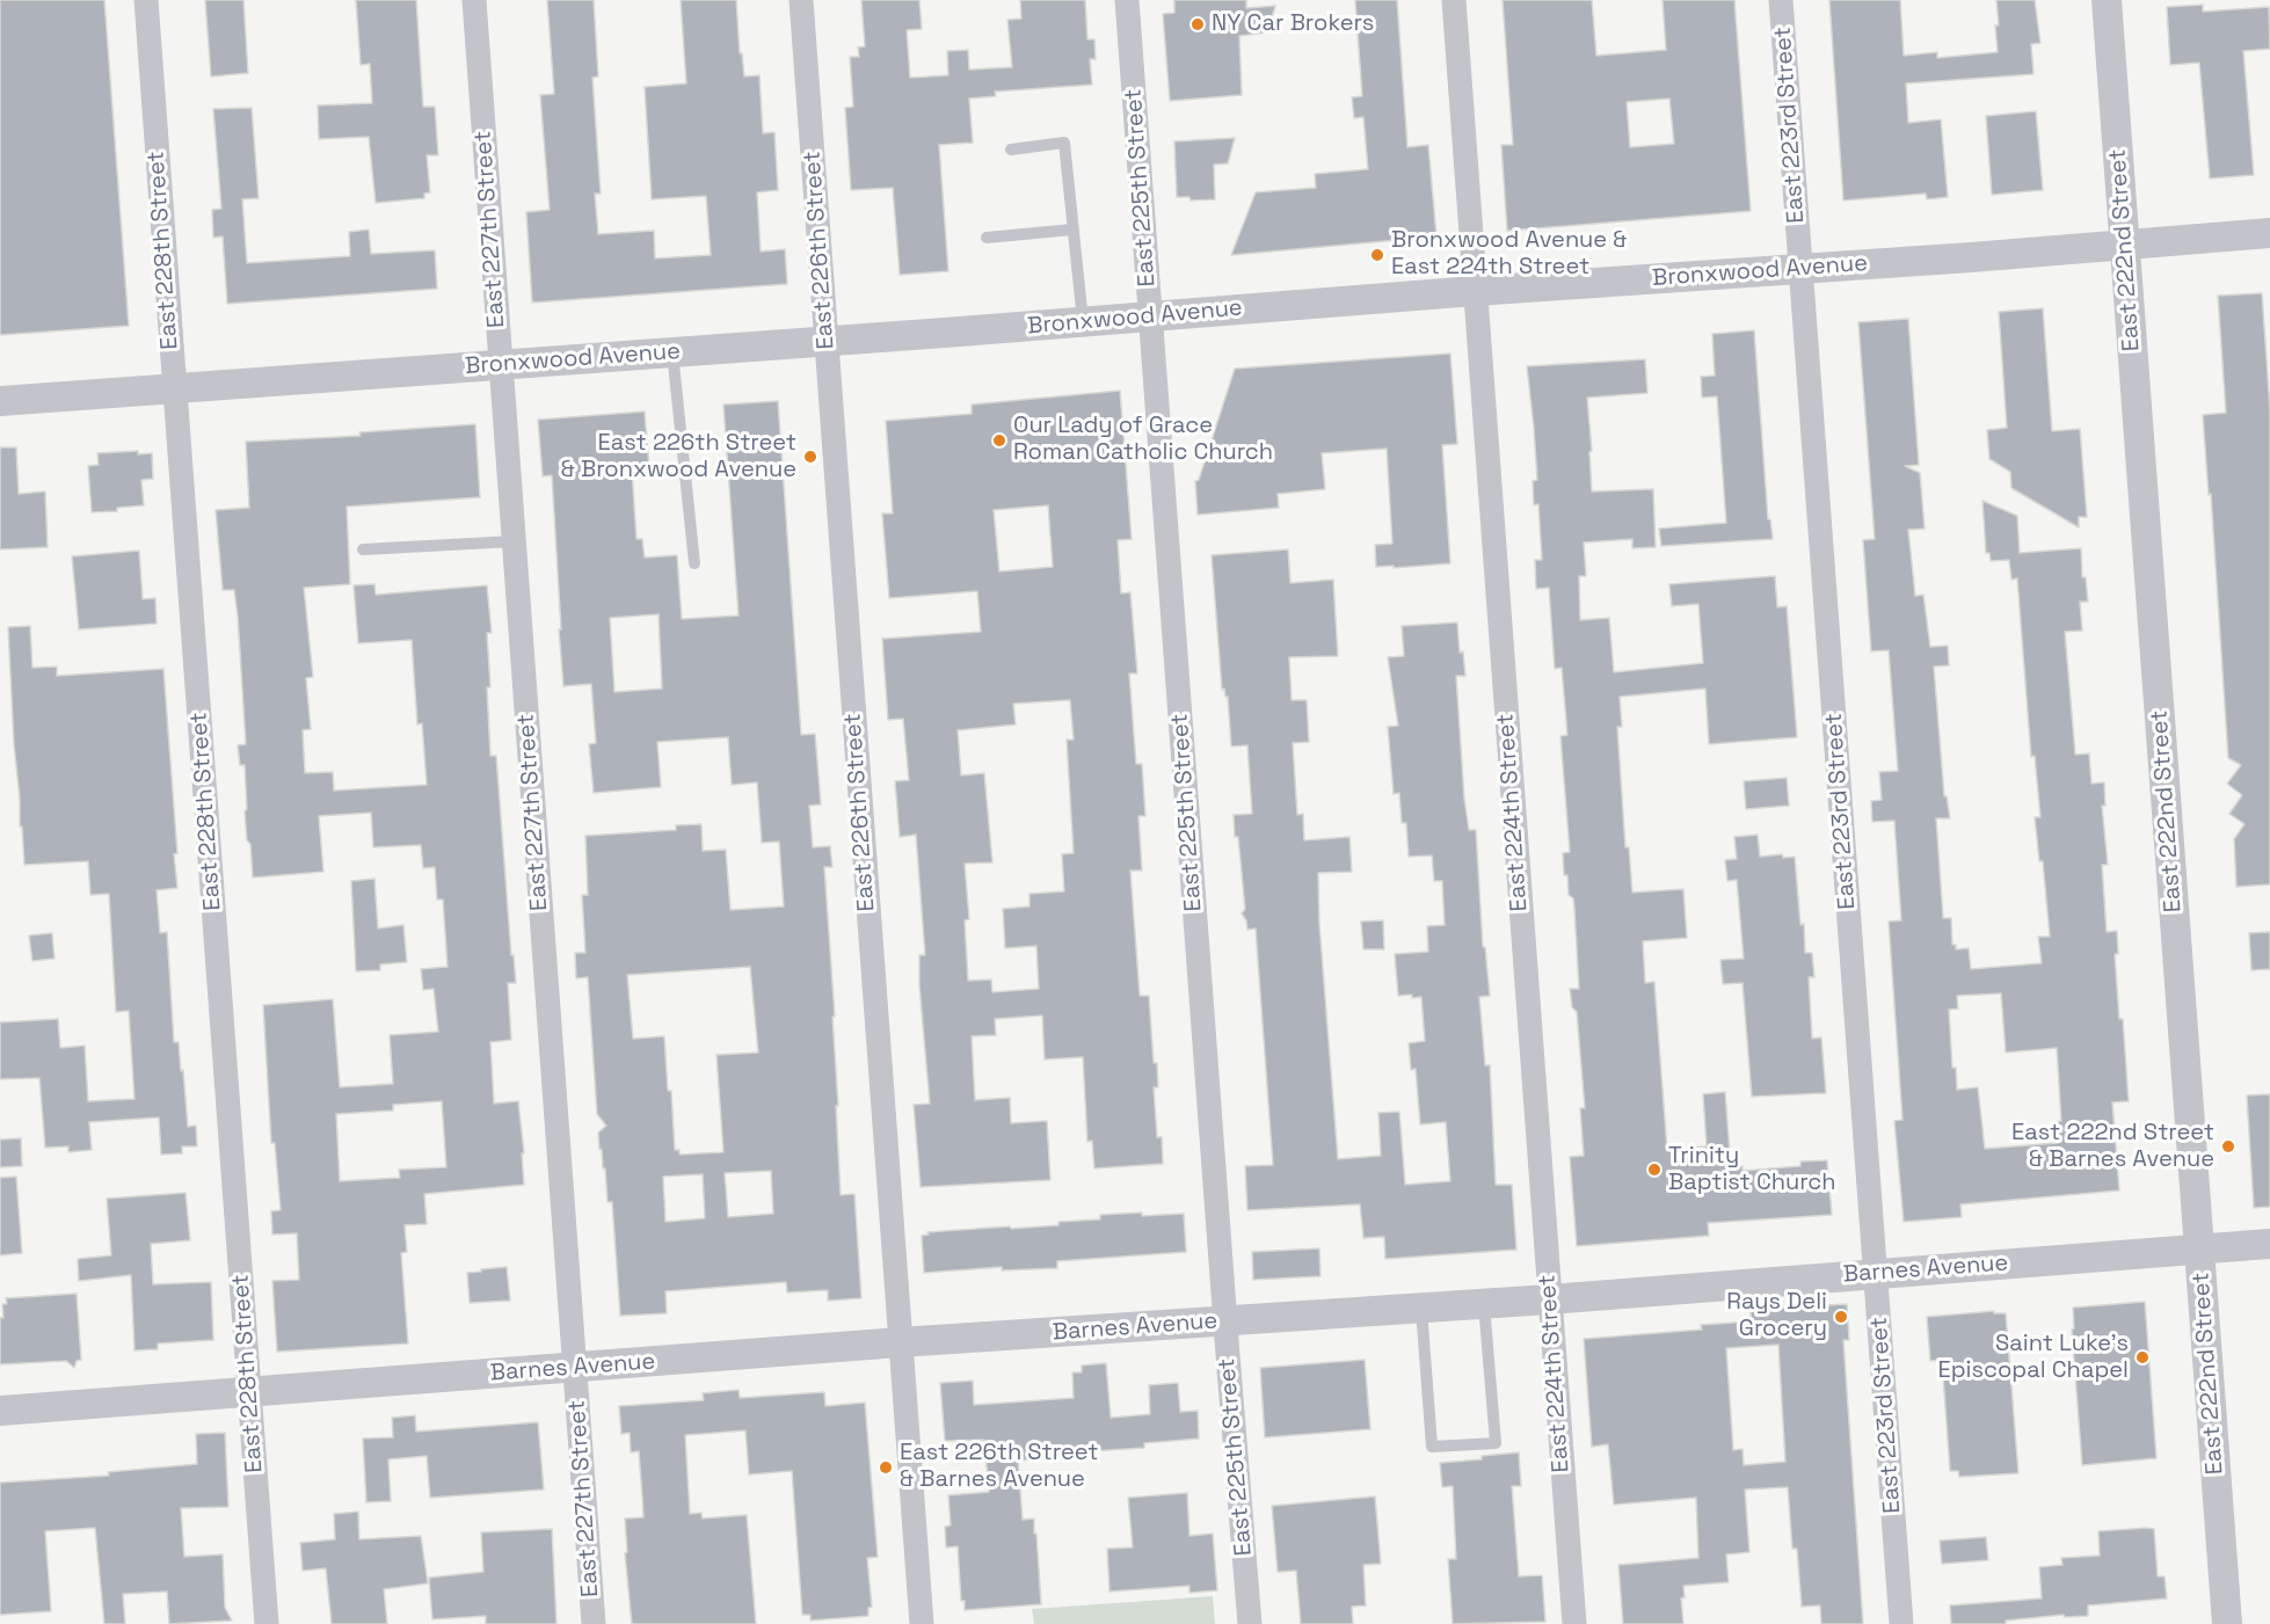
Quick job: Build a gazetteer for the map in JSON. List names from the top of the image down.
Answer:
{
  "streets": {
    "street": [
      "East 223rd Street",
      "East 225th Street",
      "East 227th Street",
      "East 228th Street",
      "East 226th Street",
      "East 222nd Street",
      "Bronxwood Avenue",
      "East 224th Street",
      "Barnes Avenue"
    ]
  },
  "crossings": [
    ["East 223rd Street", "Bronxwood Avenue"],
    ["East 223rd Street", "Barnes Avenue"],
    ["East 225th Street", "Bronxwood Avenue"],
    ["East 225th Street", "Barnes Avenue"],
    ["East 227th Street", "Bronxwood Avenue"],
    ["East 227th Street", "Barnes Avenue"],
    ["East 228th Street", "Bronxwood Avenue"],
    ["East 228th Street", "Barnes Avenue"],
    ["East 226th Street", "Bronxwood Avenue"],
    ["East 226th Street", "Barnes Avenue"],
    ["East 222nd Street", "Bronxwood Avenue"],
    ["East 222nd Street", "Barnes Avenue"],
    ["Bronxwood Avenue", "East 224th Street"],
    ["East 224th Street", "Barnes Avenue"]
  ],
  "places": [
    "NY Car Brokers",
    "Bronxwood Avenue & East 224th Street",
    "Our Lady of Grace Roman Catholic Church",
    "East 226th Street & Bronxwood Avenue",
    "East 222nd Street & Barnes Avenue",
    "Trinity Baptist Church",
    "Rays Deli Grocery",
    "Saint Luke's Episcopal Chapel",
    "East 226th Street & Barnes Avenue"
  ]
}
